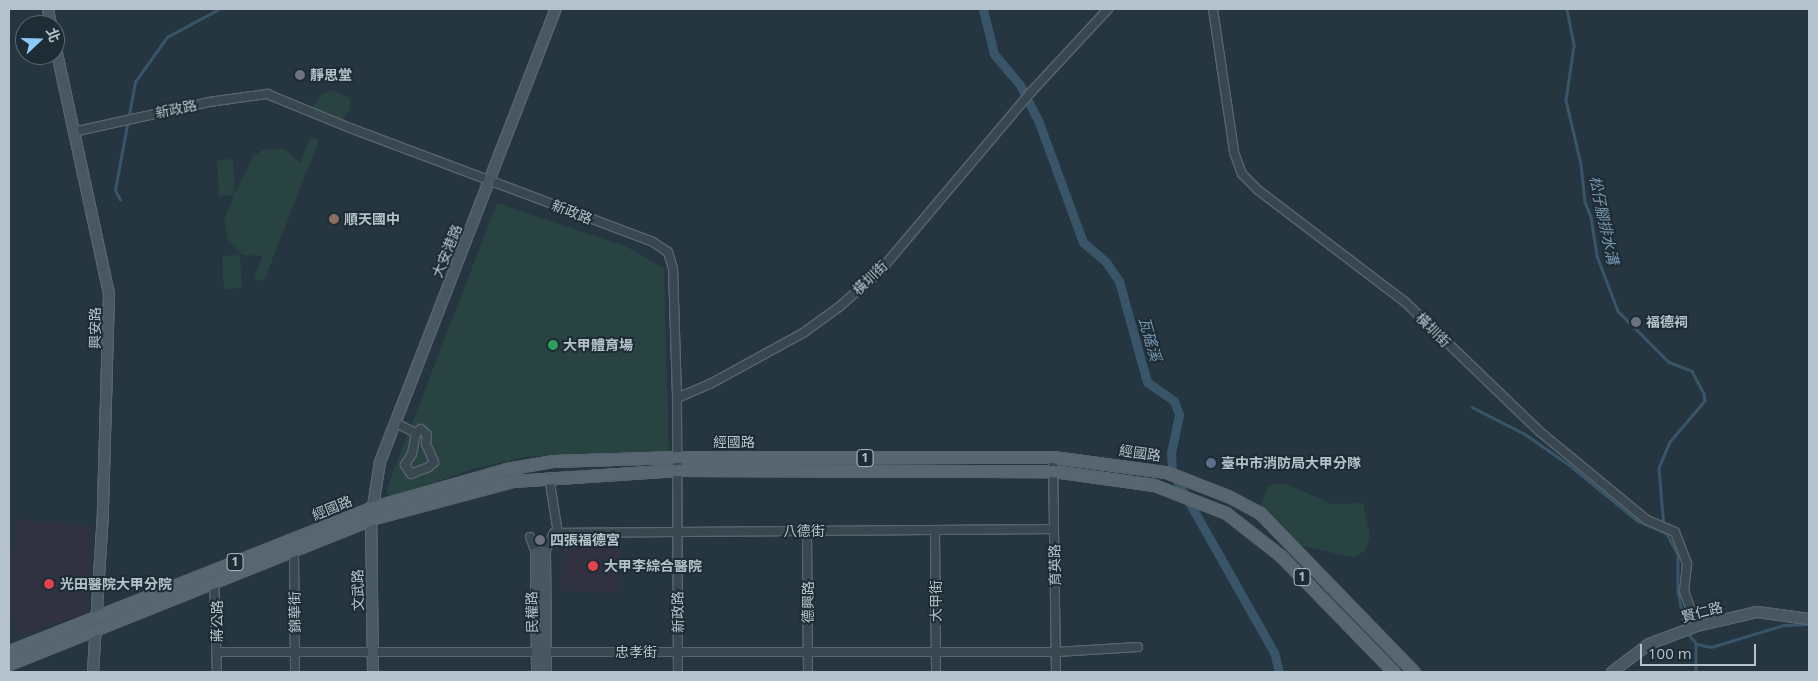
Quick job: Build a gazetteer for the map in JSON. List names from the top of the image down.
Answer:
{
  "streets": {
    "main road": ["經國路", "1"],
    "street": [
      "新政路",
      "大安港路",
      "橫圳街",
      "興安路",
      "八德街",
      "育英路",
      "文武路",
      "大甲街",
      "德興路",
      "錦華街",
      "民權路",
      "賢仁路",
      "蔣公路",
      "忠孝街"
    ]
  },
  "crossings": [
    ["新政路", "大安港路"],
    ["新政路", "橫圳街"],
    ["新政路", "興安路"],
    ["新政路", "經國路"],
    ["新政路", "八德街"],
    ["新政路", "忠孝街"],
    ["大安港路", "經國路"],
    ["大安港路", "文武路"],
    ["橫圳街", "賢仁路"],
    ["興安路", "經國路"],
    ["經國路", "育英路"],
    ["經國路", "文武路"],
    ["經國路", "錦華街"],
    ["經國路", "蔣公路"],
    ["八德街", "育英路"],
    ["八德街", "大甲街"],
    ["八德街", "德興路"],
    ["育英路", "忠孝街"],
    ["文武路", "忠孝街"],
    ["大甲街", "忠孝街"],
    ["德興路", "忠孝街"],
    ["錦華街", "忠孝街"],
    ["民權路", "忠孝街"],
    ["蔣公路", "忠孝街"]
  ],
  "water": ["松仔腳排水溝", "瓦磘溪"],
  "places": [
    "靜思堂",
    "順天國中",
    "福德祠",
    "大甲體育場",
    "臺中市消防局大甲分隊",
    "四張福德宮",
    "大甲李綜合醫院",
    "光田醫院大甲分院"
  ],
  "scale_bar": "100 m",
  "north": "right"
}
